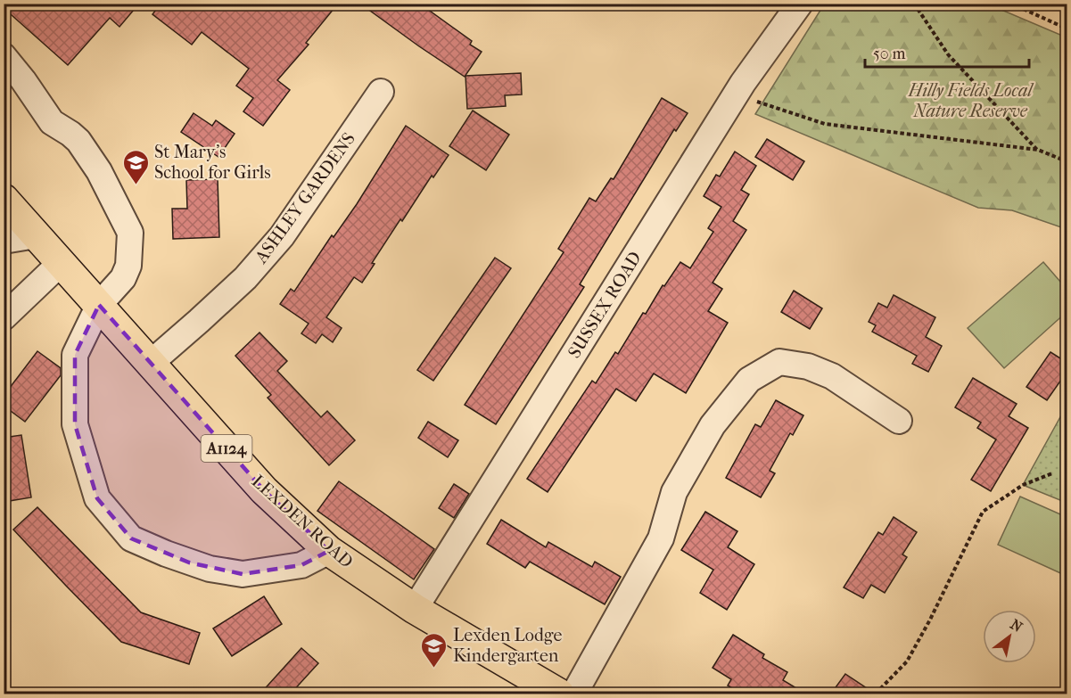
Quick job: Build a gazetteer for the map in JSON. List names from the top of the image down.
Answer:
{
  "streets": {
    "main road": ["A1124", "LEXDEN ROAD"],
    "street": ["ASHLEY GARDENS", "SUSSEX ROAD"]
  },
  "crossings": [
    ["ASHLEY GARDENS", "LEXDEN ROAD"],
    ["SUSSEX ROAD", "LEXDEN ROAD"]
  ],
  "parks": ["Hilly Fields Local Nature Reserve"],
  "places": {
    "school or university": ["St Mary's School for Girls", "Lexden Lodge Kindergarten"]
  },
  "scale_bar": "50 m",
  "north": "top right"
}
